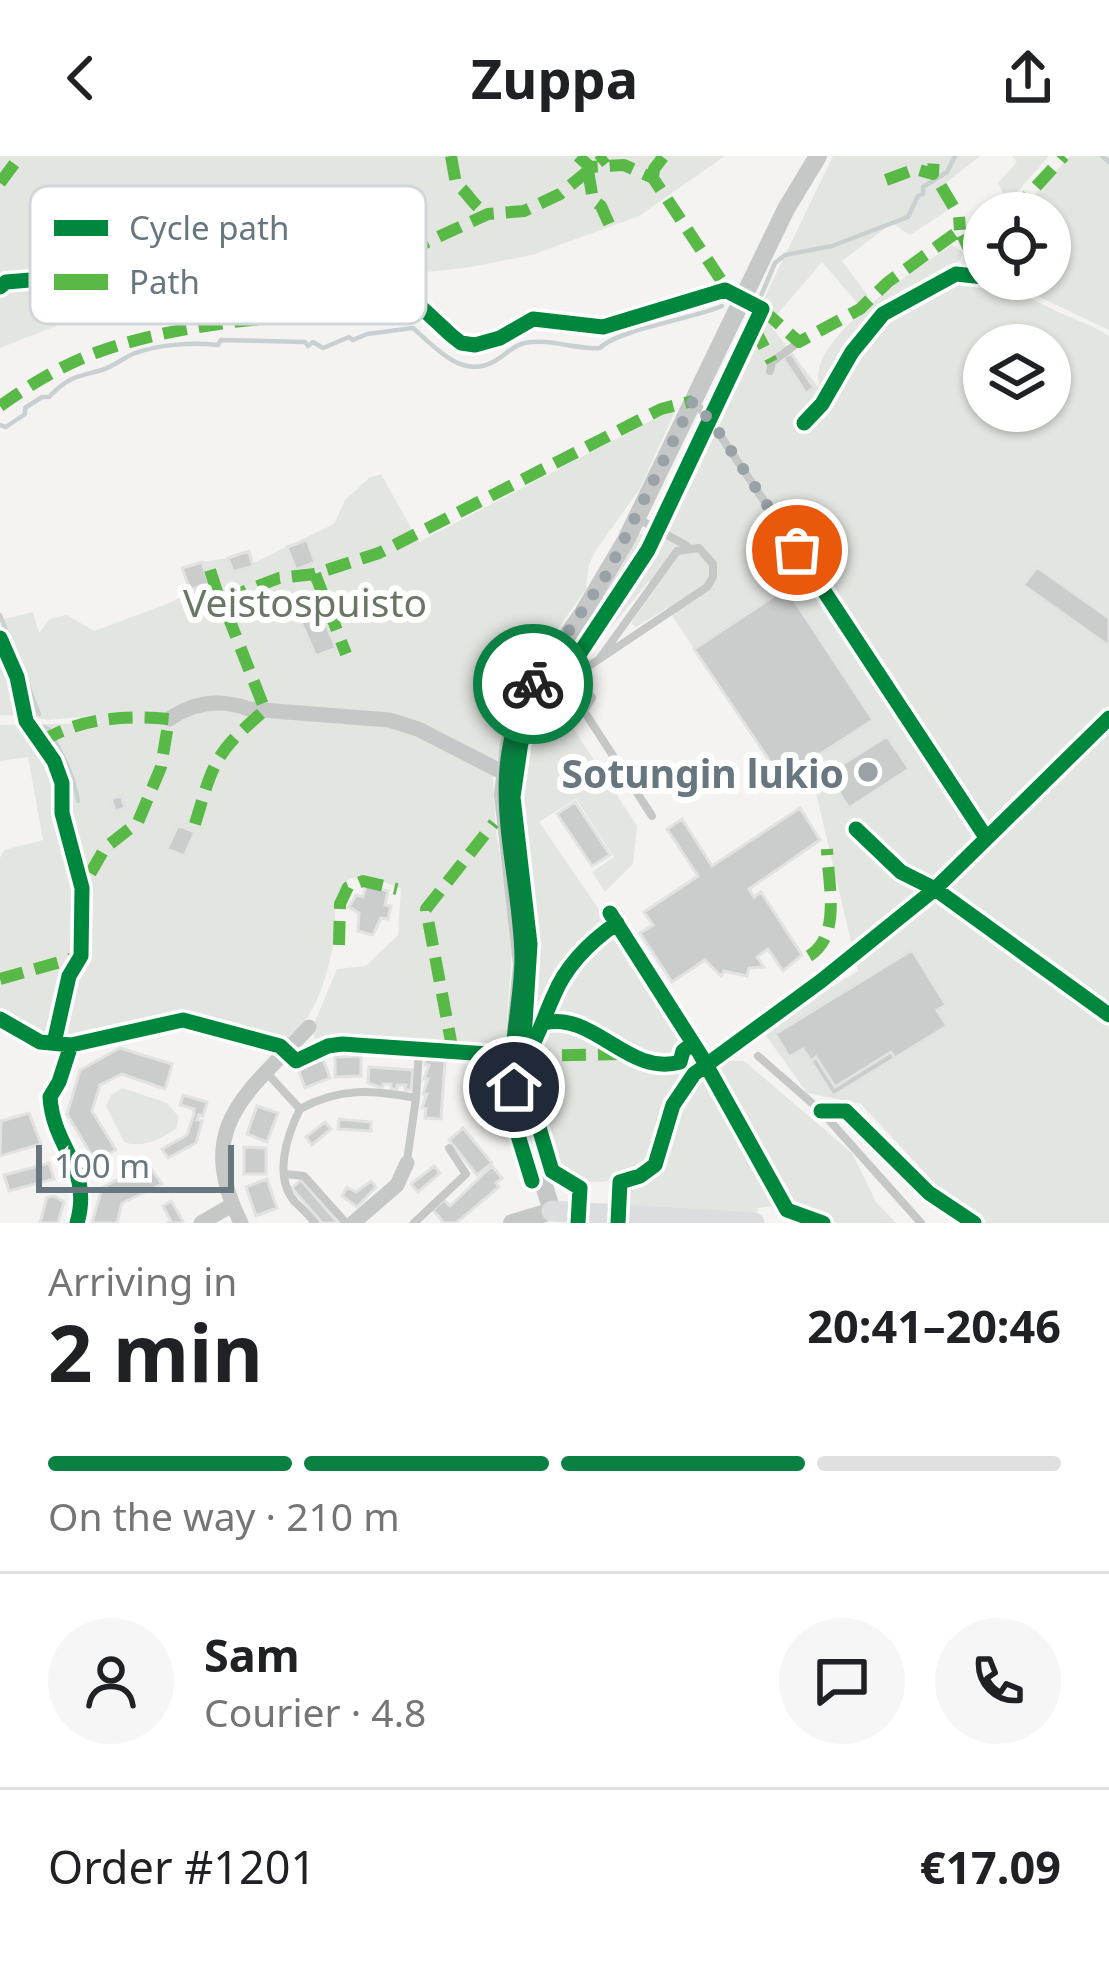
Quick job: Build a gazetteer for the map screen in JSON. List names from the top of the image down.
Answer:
{
  "parks": ["Veistospuisto"],
  "places": ["Sotungin lukio"],
  "legend": ["Cycle path", "Path"],
  "scale_bar": "100 m",
  "page": {
    "header": "Zuppa",
    "scale": "100 m",
    "heading": ["2 min", "Arriving in", "20:41–20:46"],
    "panel": [
      "Sam",
      "Courier · 4.8",
      "Order #1201",
      "€17.09"
    ],
    "bar": "On the way · 210 m"
  }
}
